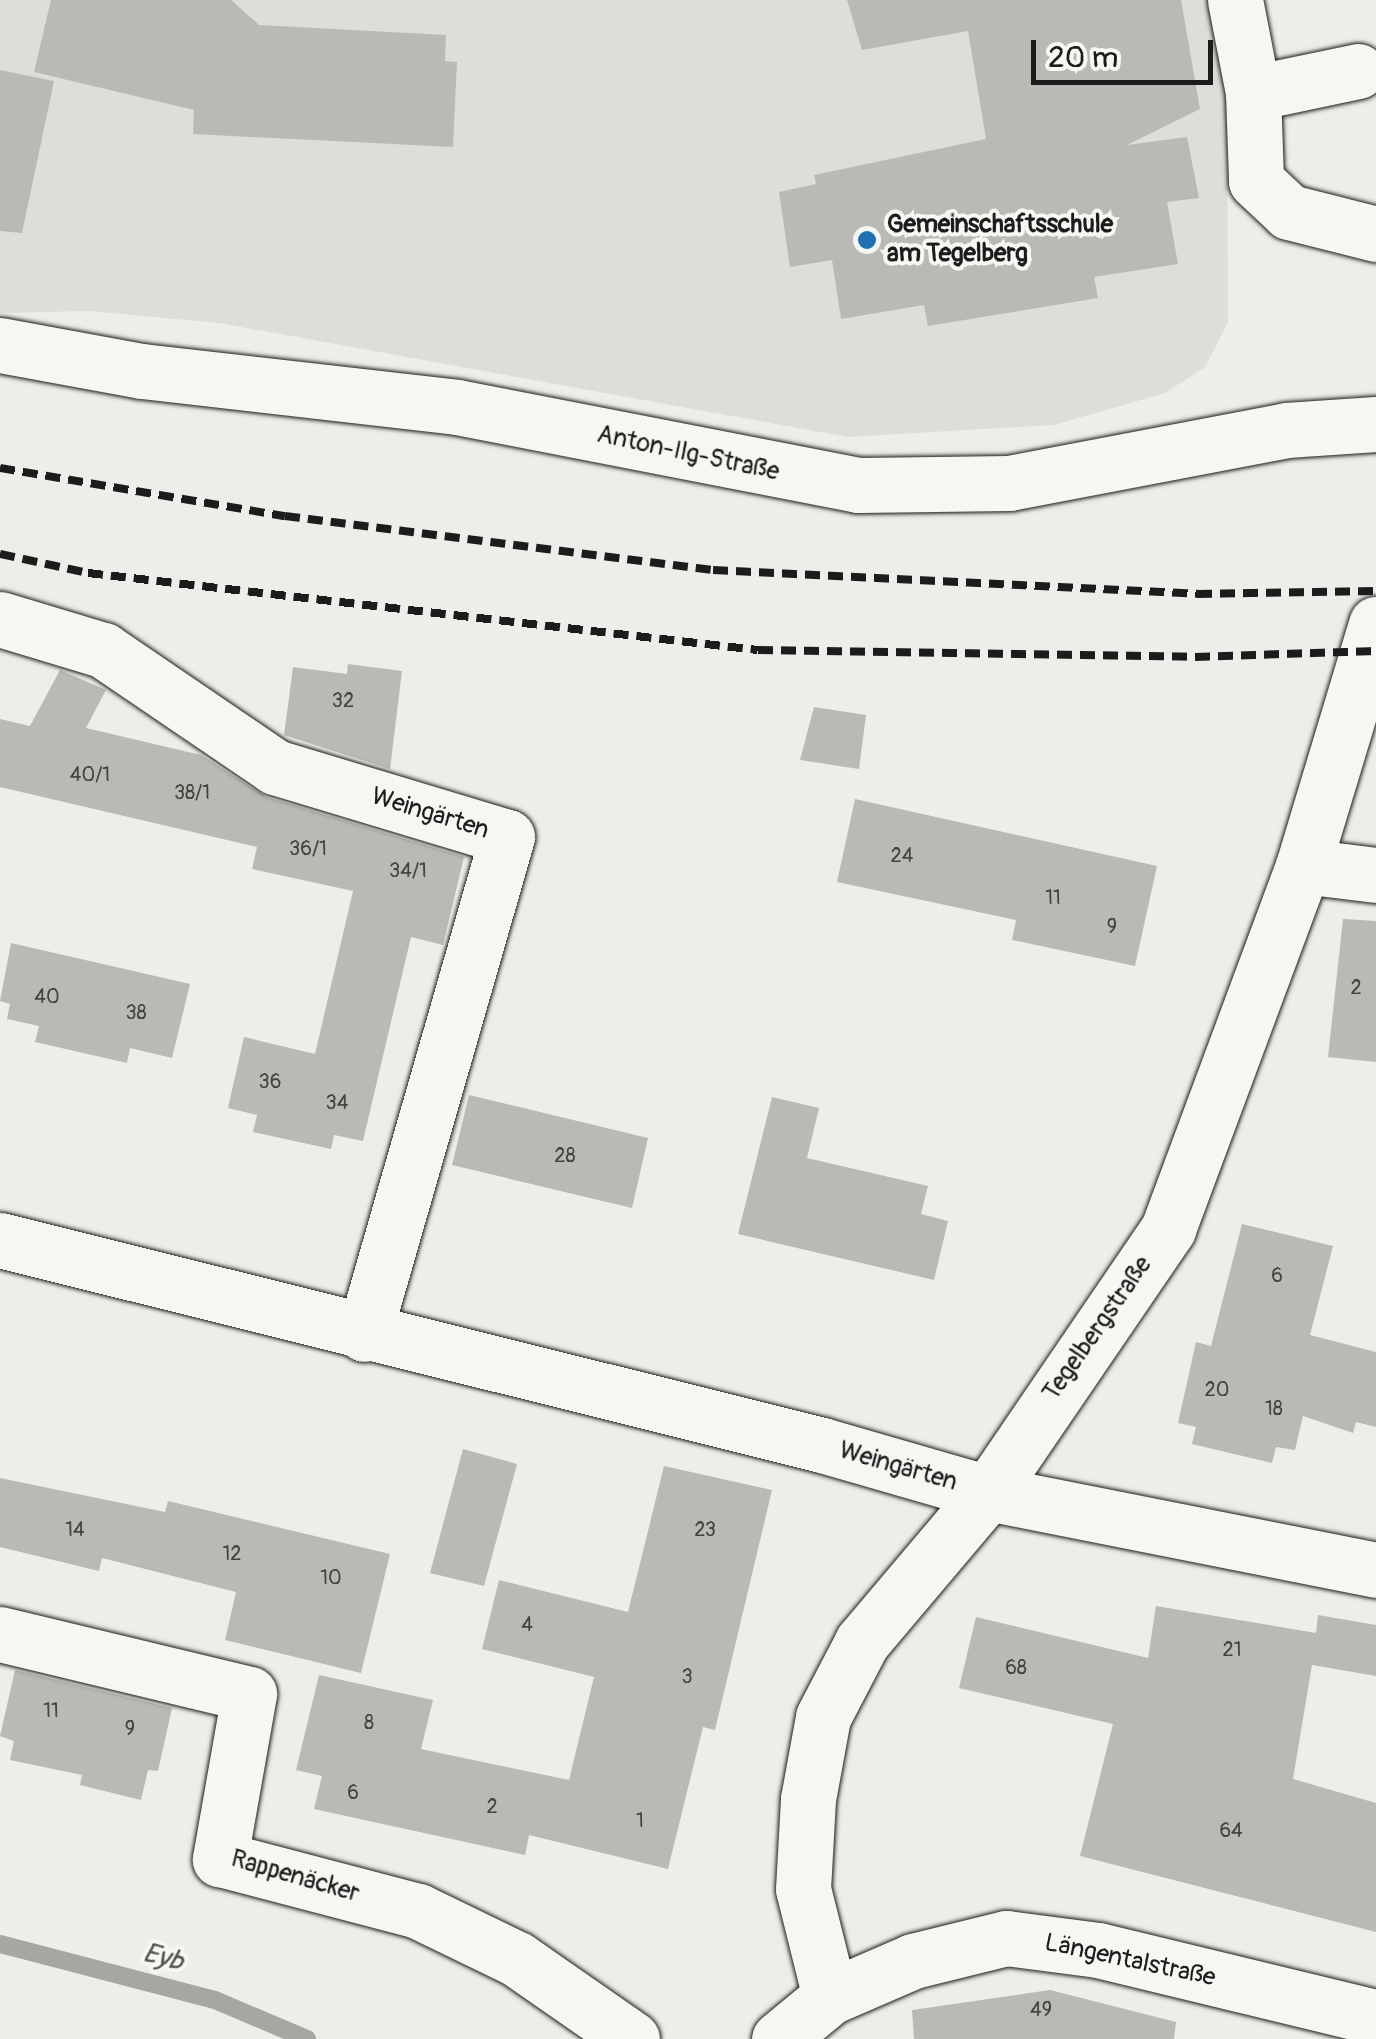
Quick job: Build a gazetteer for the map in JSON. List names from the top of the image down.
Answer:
{
  "streets": {
    "street": [
      "Anton-Ilg-Straße",
      "Weingärten",
      "Tegelbergstraße",
      "Rappenäcker",
      "Längentalstraße"
    ]
  },
  "crossings": [
    ["Weingärten", "Tegelbergstraße"],
    ["Tegelbergstraße", "Längentalstraße"]
  ],
  "water": ["Eyb"],
  "places": ["Gemeinschaftsschule am Tegelberg"],
  "house_numbers": [
    "32",
    "40/1",
    "38/1",
    "36/1",
    "24",
    "34/1",
    "11",
    "9",
    "2",
    "40",
    "38",
    "36",
    "34",
    "28",
    "6",
    "20",
    "18",
    "14",
    "23",
    "12",
    "10",
    "4",
    "21",
    "68",
    "3",
    "11",
    "8",
    "9",
    "6",
    "2",
    "1",
    "64",
    "49"
  ],
  "scale_bar": "20 m"
}
